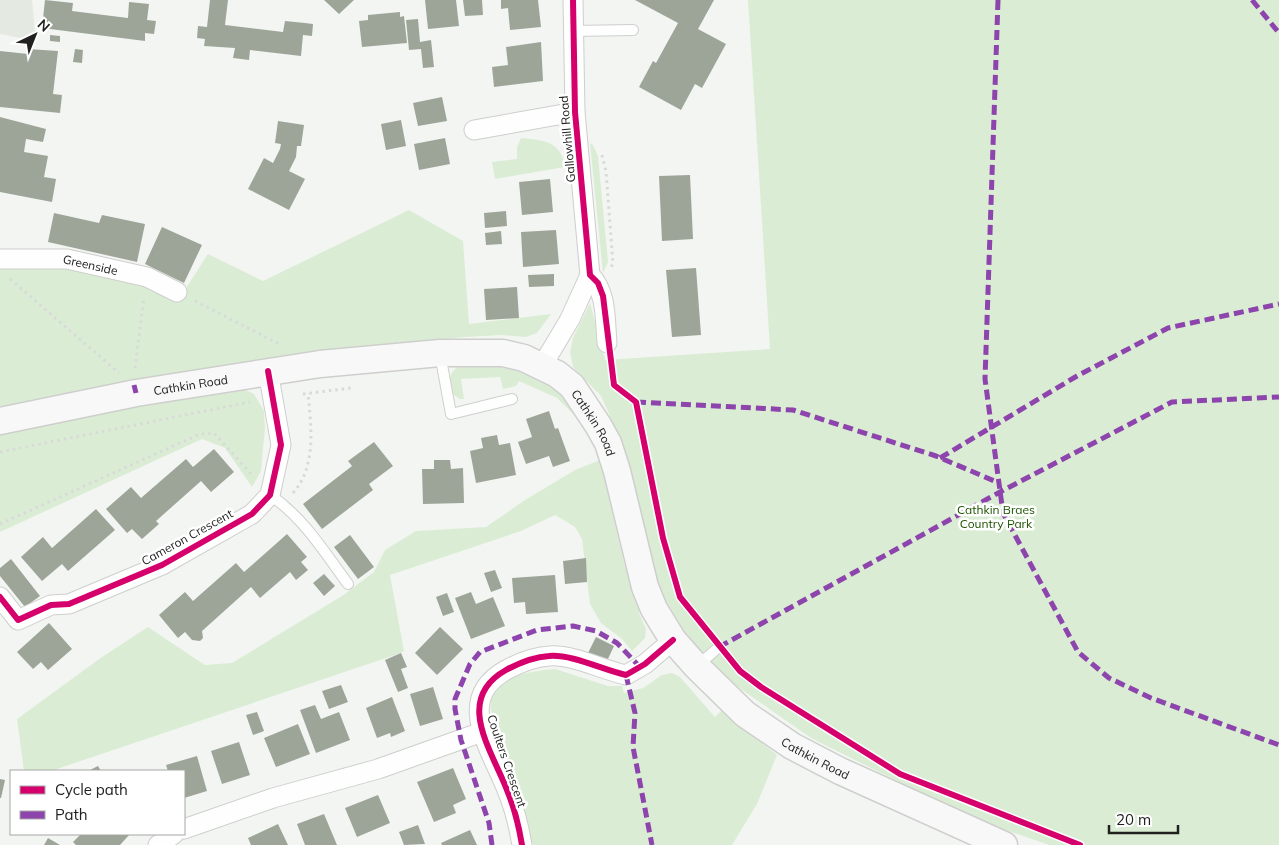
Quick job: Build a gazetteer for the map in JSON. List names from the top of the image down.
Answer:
{
  "streets": {
    "main road": ["Cathkin Road"],
    "street": [
      "Gallowhill Road",
      "Greenside",
      "Cameron Crescent",
      "Coulters Crescent"
    ]
  },
  "crossings": [
    ["Gallowhill Road", "Cathkin Road"],
    ["Cathkin Road", "Cameron Crescent"],
    ["Cathkin Road", "Coulters Crescent"]
  ],
  "parks": ["Cathkin Braes Country Park"],
  "legend": ["Cycle path", "Path"],
  "scale_bar": "20 m",
  "north": "top right"
}
